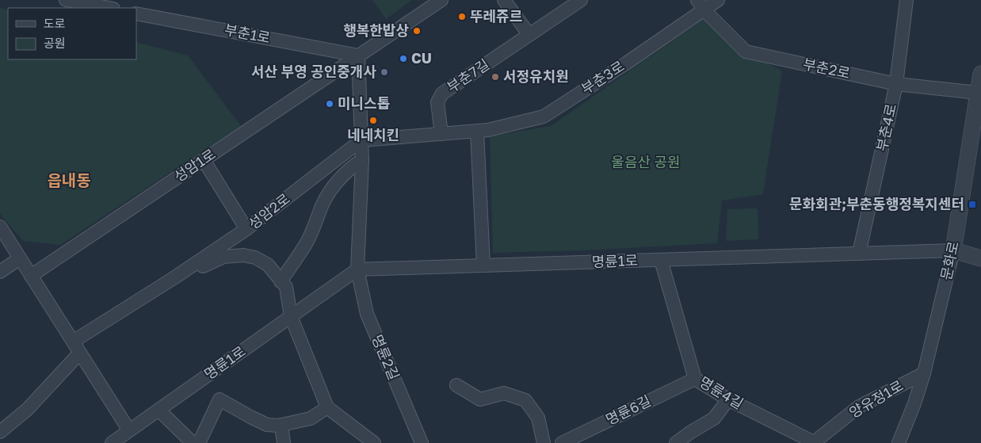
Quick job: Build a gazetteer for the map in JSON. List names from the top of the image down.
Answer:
{
  "streets": {
    "street": [
      "부춘1로",
      "부춘2로",
      "부춘7길",
      "부춘3로",
      "부춘4로",
      "성암1로",
      "성암2로",
      "문화로",
      "명륜1로",
      "명륜2길",
      "명륜4길",
      "양유정1로",
      "명륜6길"
    ]
  },
  "crossings": [
    ["부춘1로", "성암1로"],
    ["부춘2로", "부춘3로"],
    ["부춘2로", "부춘4로"],
    ["부춘2로", "문화로"],
    ["부춘7길", "부춘3로"],
    ["부춘3로", "성암2로"],
    ["부춘4로", "명륜1로"],
    ["문화로", "명륜1로"],
    ["문화로", "양유정1로"],
    ["명륜1로", "명륜2길"],
    ["명륜1로", "명륜4길"],
    ["명륜4길", "양유정1로"],
    ["명륜4길", "명륜6길"]
  ],
  "districts": ["읍내동"],
  "parks": ["울음산 공원"],
  "places": {
    "other": [
      "뚜레쥬르",
      "행복한밥상",
      "CU",
      "서산 부영 공인중개사",
      "서정유치원",
      "미니스톱",
      "네네치킨"
    ],
    "transit": ["문화회관;부춘동행정복지센터"]
  },
  "legend": ["도로", "공원"]
}
